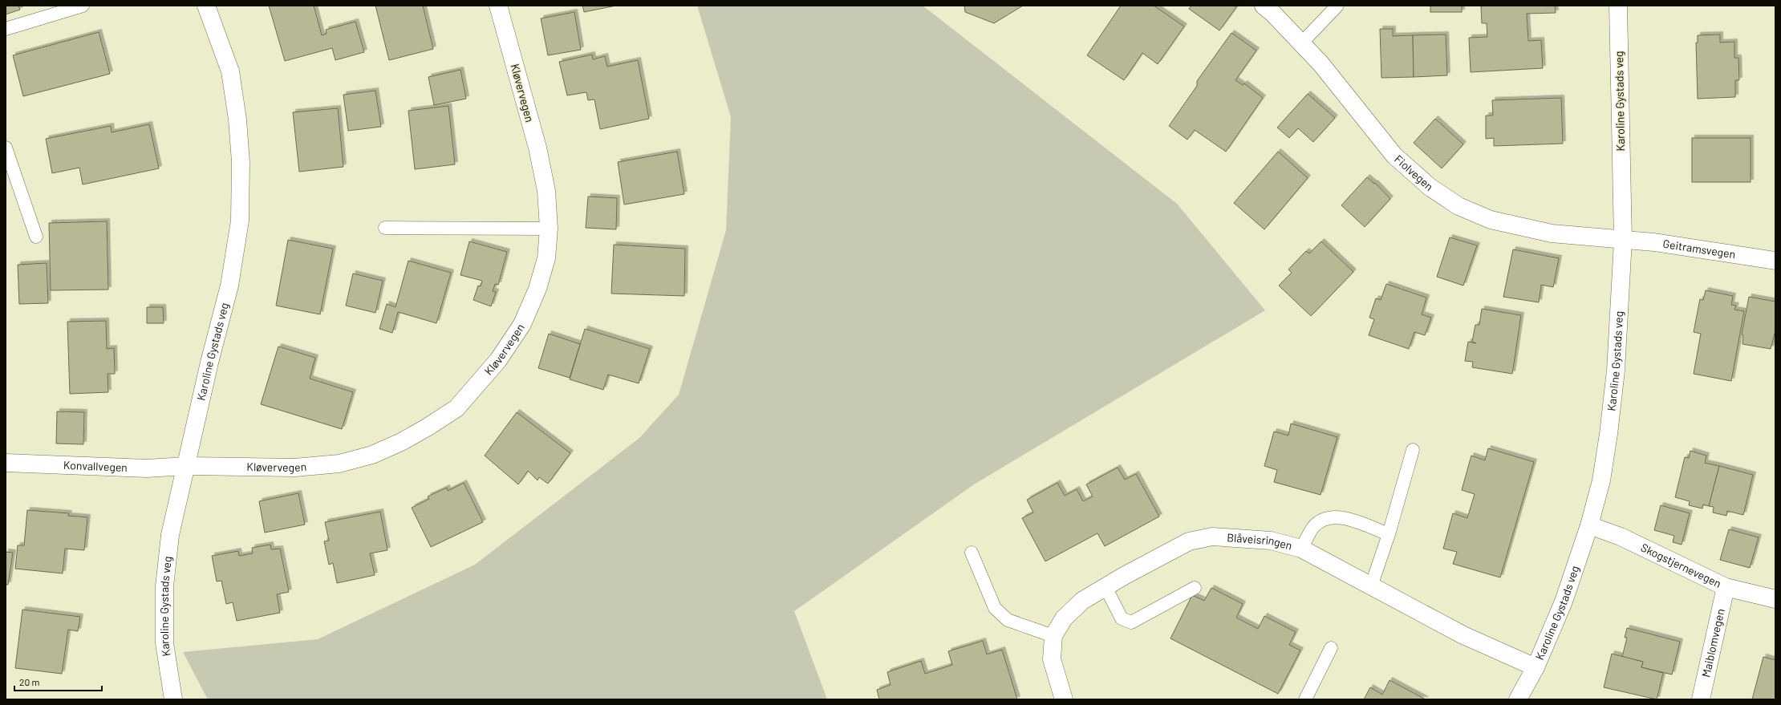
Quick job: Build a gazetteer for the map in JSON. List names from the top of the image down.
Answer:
{
  "streets": {
    "street": [
      "Kløvervegen",
      "Karoline Gystads veg",
      "Fiolvegen",
      "Geitramsvegen",
      "Konvallvegen",
      "Blåveisringen",
      "Skogstjernevegen",
      "Maiblomvegen"
    ]
  },
  "crossings": [
    ["Kløvervegen", "Karoline Gystads veg"],
    ["Kløvervegen", "Konvallvegen"],
    ["Karoline Gystads veg", "Fiolvegen"],
    ["Karoline Gystads veg", "Geitramsvegen"],
    ["Karoline Gystads veg", "Konvallvegen"],
    ["Karoline Gystads veg", "Blåveisringen"],
    ["Karoline Gystads veg", "Skogstjernevegen"],
    ["Fiolvegen", "Geitramsvegen"],
    ["Skogstjernevegen", "Maiblomvegen"]
  ],
  "scale_bar": "20 m"
}
